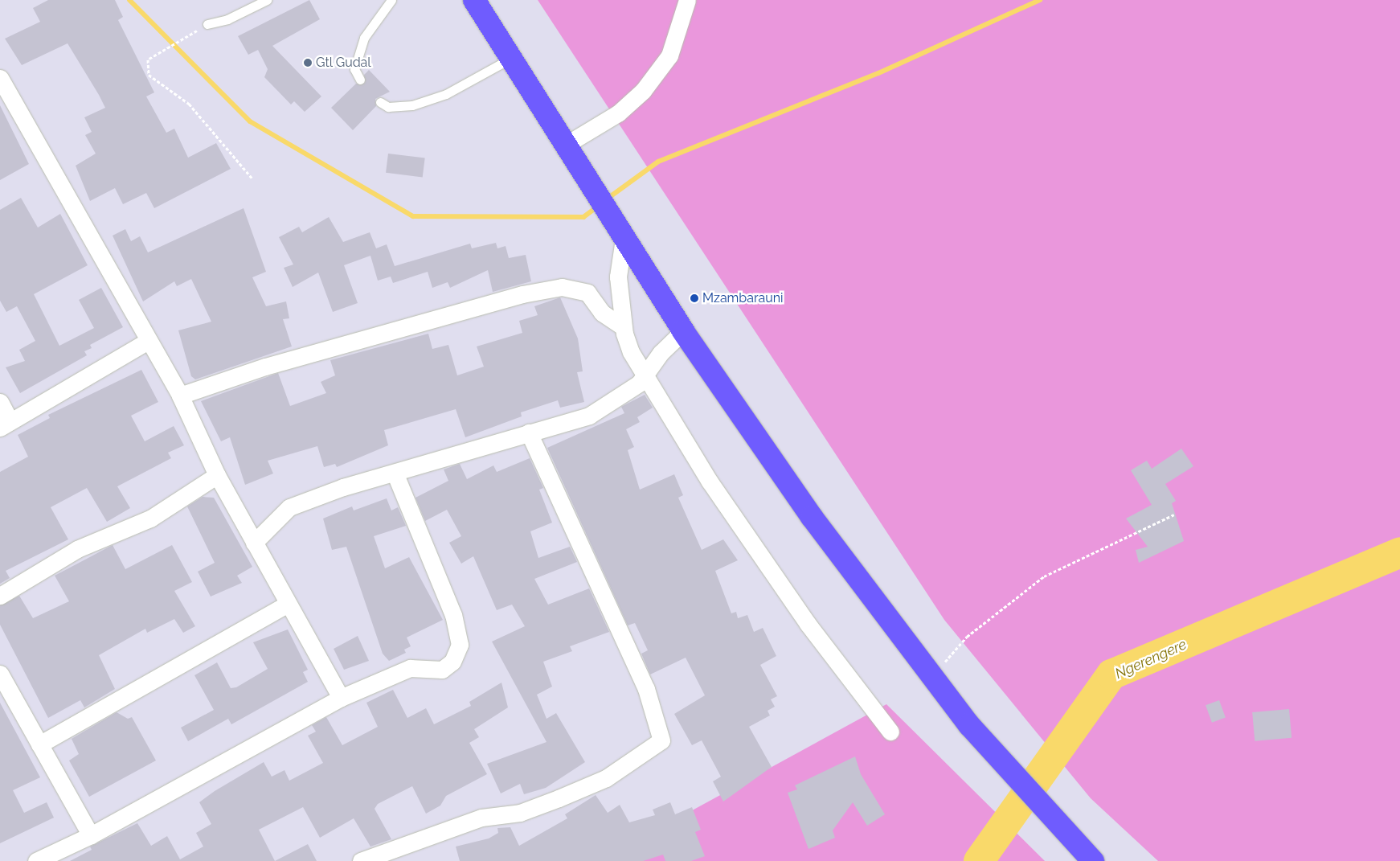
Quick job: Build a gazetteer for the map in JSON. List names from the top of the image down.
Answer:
{
  "water": ["Ngerengere"],
  "places": ["Gtl Gudal", "Mzambarauni"]
}
